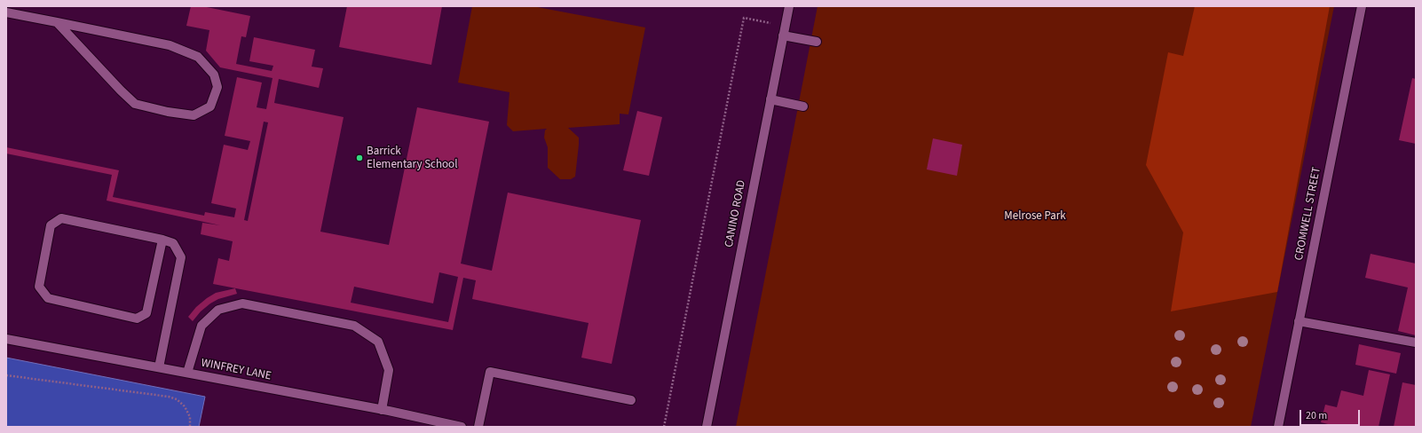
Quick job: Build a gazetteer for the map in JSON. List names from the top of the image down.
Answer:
{
  "streets": {
    "street": ["CANINO ROAD", "CROMWELL STREET", "WINFREY LANE"]
  },
  "parks": ["Melrose Park"],
  "places": ["Barrick Elementary School"],
  "scale_bar": "20 m"
}
